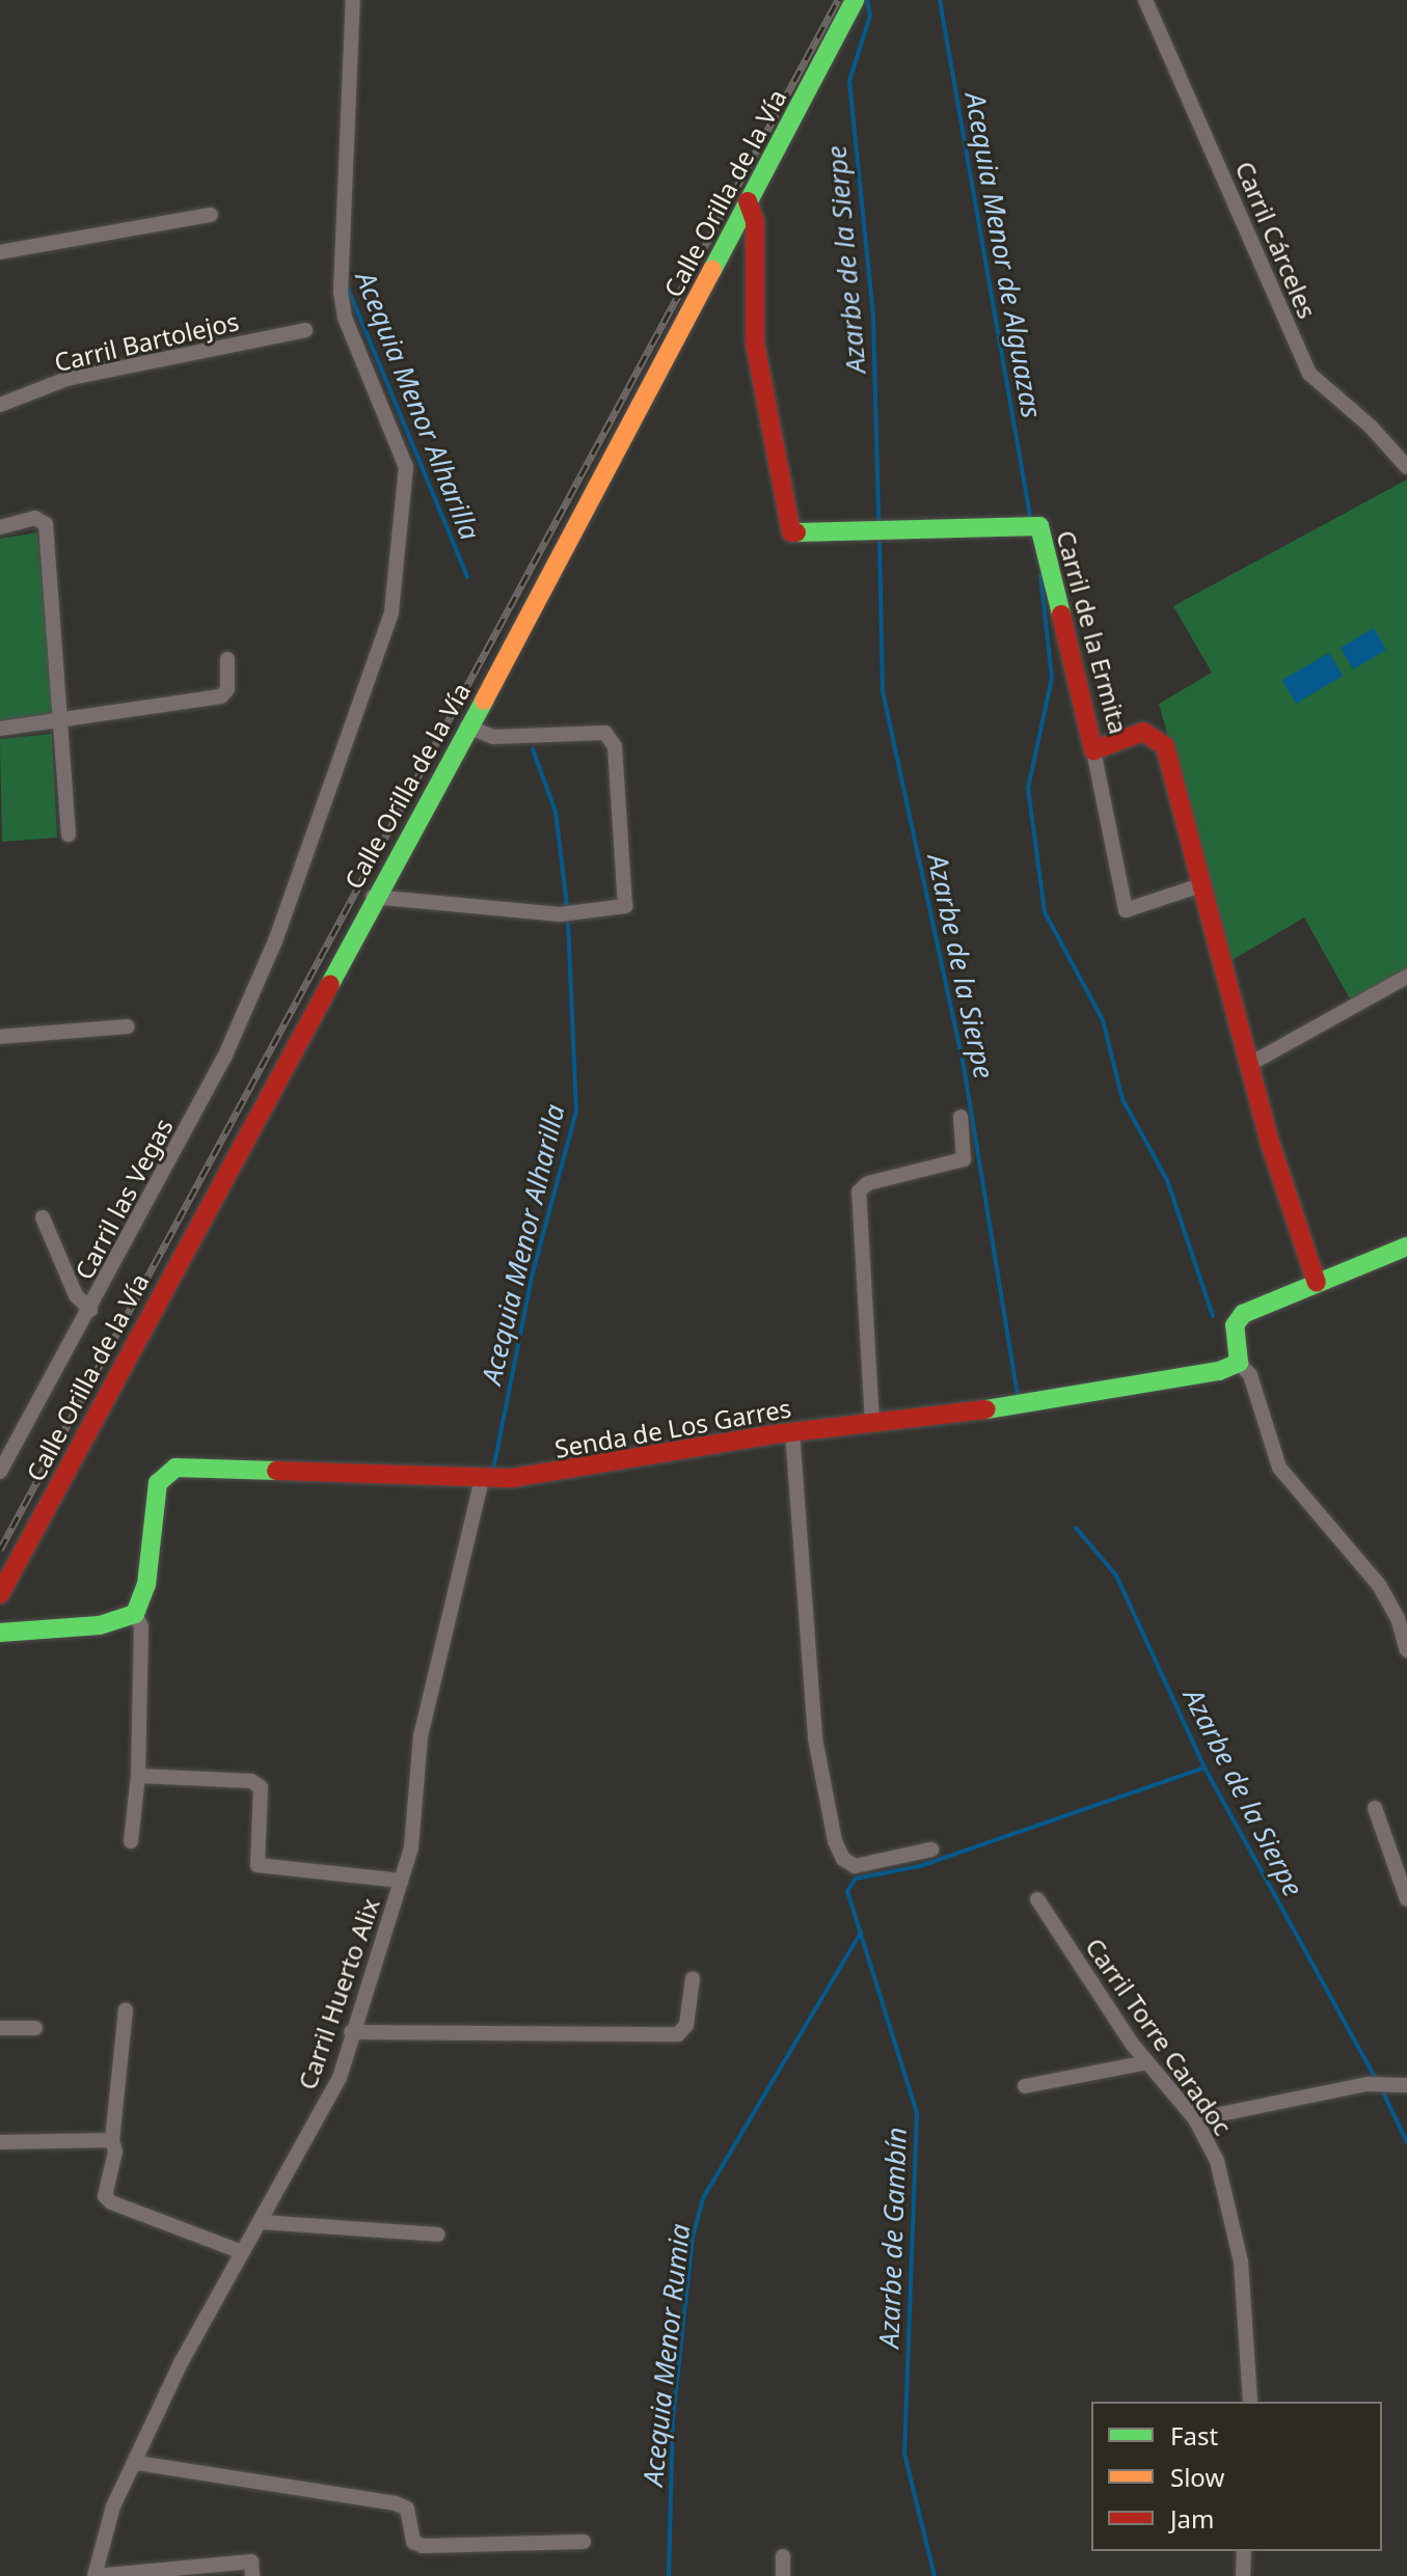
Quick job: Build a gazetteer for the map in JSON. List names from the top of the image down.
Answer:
{
  "streets": {
    "street": [
      "Calle Orilla de la Vía",
      "Carril Cárceles",
      "Carril Bartolejos",
      "Carril de la Ermita",
      "Carril las Vegas",
      "Senda de Los Garres",
      "Carril Huerto Alix",
      "Carril Torre Caradoc"
    ]
  },
  "crossings": [
    ["Calle Orilla de la Vía", "Carril de la Ermita"],
    ["Senda de Los Garres", "Carril Huerto Alix"]
  ],
  "water": [
    "Acequia Menor de Alguazas",
    "Azarbe de la Sierpe",
    "Acequia Menor Alharilla",
    "Azarbe de Gambín",
    "Acequia Menor Rumia"
  ],
  "legend": ["Fast", "Slow", "Jam"]
}
